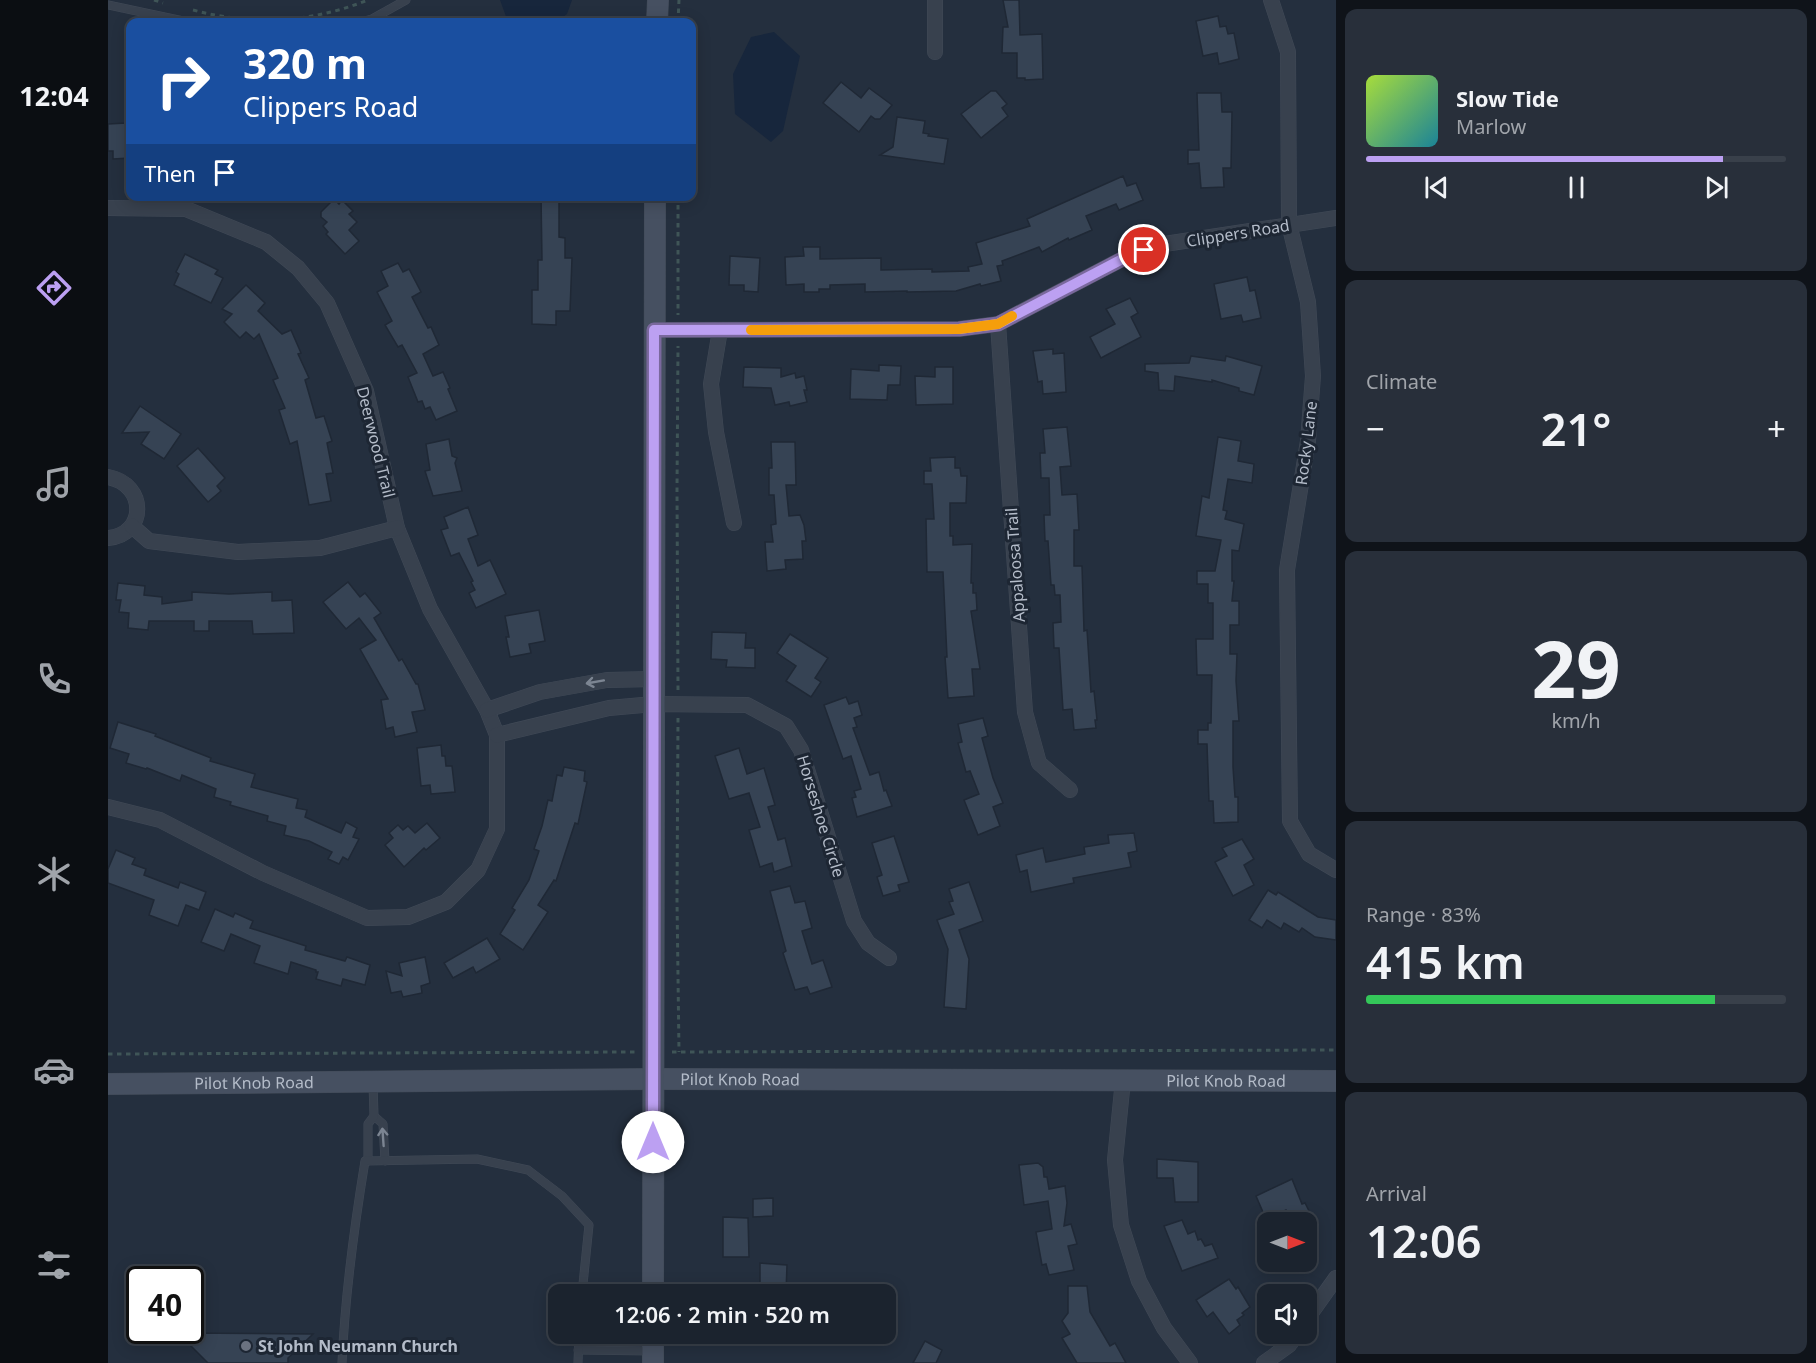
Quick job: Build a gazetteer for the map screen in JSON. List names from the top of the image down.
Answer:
{
  "streets": {
    "main road": ["Pilot Knob Road"],
    "street": [
      "Clippers Road",
      "Deerwood Trail",
      "Rocky Lane",
      "Appaloosa Trail",
      "Horseshoe Circle"
    ]
  },
  "crossings": [
    ["Clippers Road", "Rocky Lane"],
    ["Clippers Road", "Appaloosa Trail"]
  ],
  "places": ["St John Neumann Church"],
  "north": "right",
  "page": {
    "tabs": "12:04",
    "turn": ["320 m", "Clippers Road"],
    "song": ["Slow Tide", "Marlow"],
    "then": "Then",
    "tile": [
      "Climate",
      ["29", "km/h"],
      ["Range · 83%", "415 km"],
      ["Arrival", "12:06"]
    ],
    "heat": ["−", "21°", "+"],
    "limit": "40",
    "trip": "12:06 · 2 min · 520 m"
  }
}
